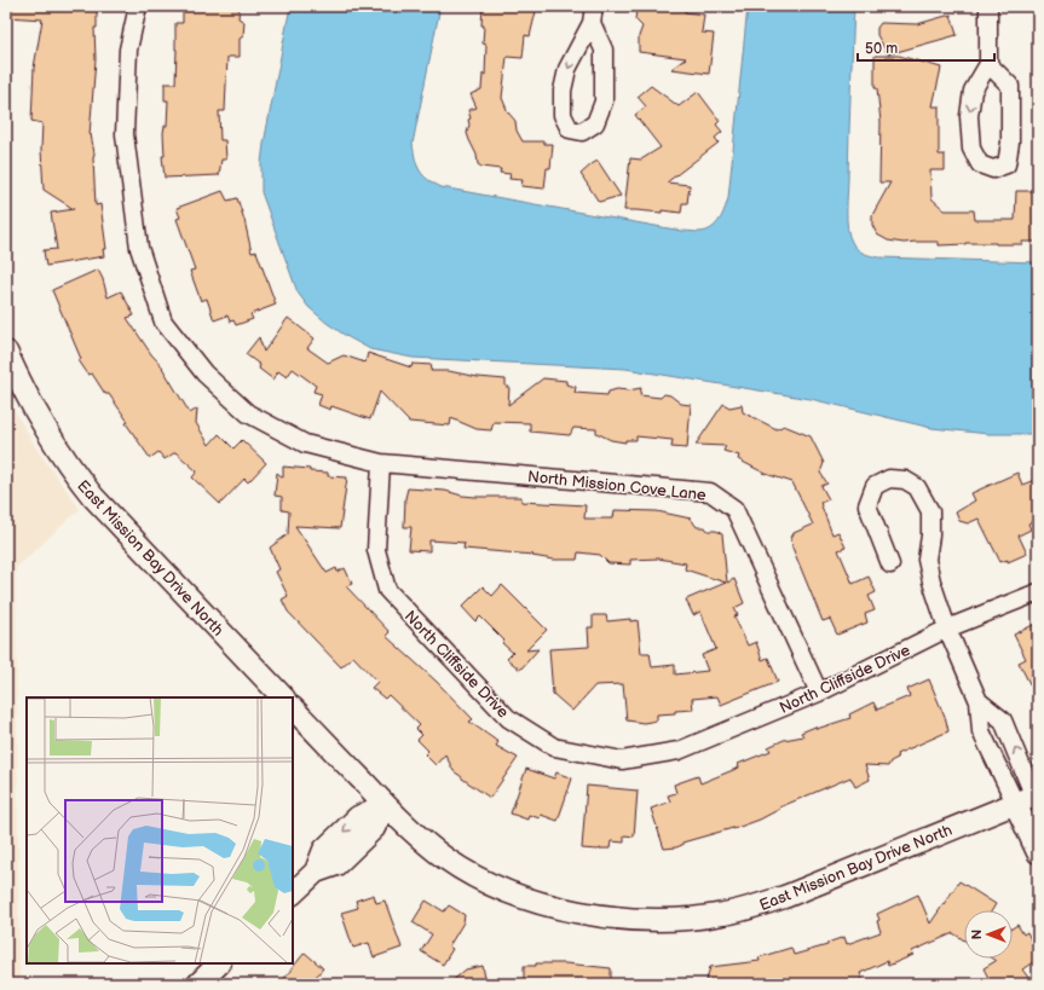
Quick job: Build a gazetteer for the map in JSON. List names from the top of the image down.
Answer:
{
  "streets": {
    "street": ["North Mission Cove Lane", "East Mission Bay Drive North", "North Cliffside Drive"]
  },
  "crossings": [
    ["North Mission Cove Lane", "North Cliffside Drive"]
  ],
  "scale_bar": "50 m",
  "north": "left"
}
